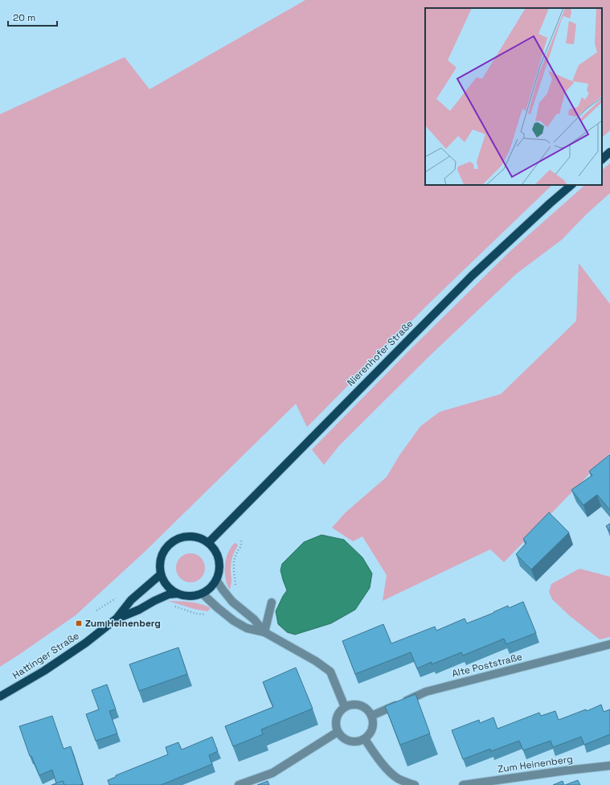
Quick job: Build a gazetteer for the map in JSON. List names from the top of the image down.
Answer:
{
  "streets": {
    "main road": ["Nierenhofer Straße", "Hattinger Straße"],
    "street": ["Alte Poststraße", "Zum Heinenberg"]
  },
  "crossings": [
    ["Nierenhofer Straße", "Hattinger Straße"]
  ],
  "places": {
    "transit": ["Zum Heinenberg"]
  },
  "scale_bar": "20 m"
}
